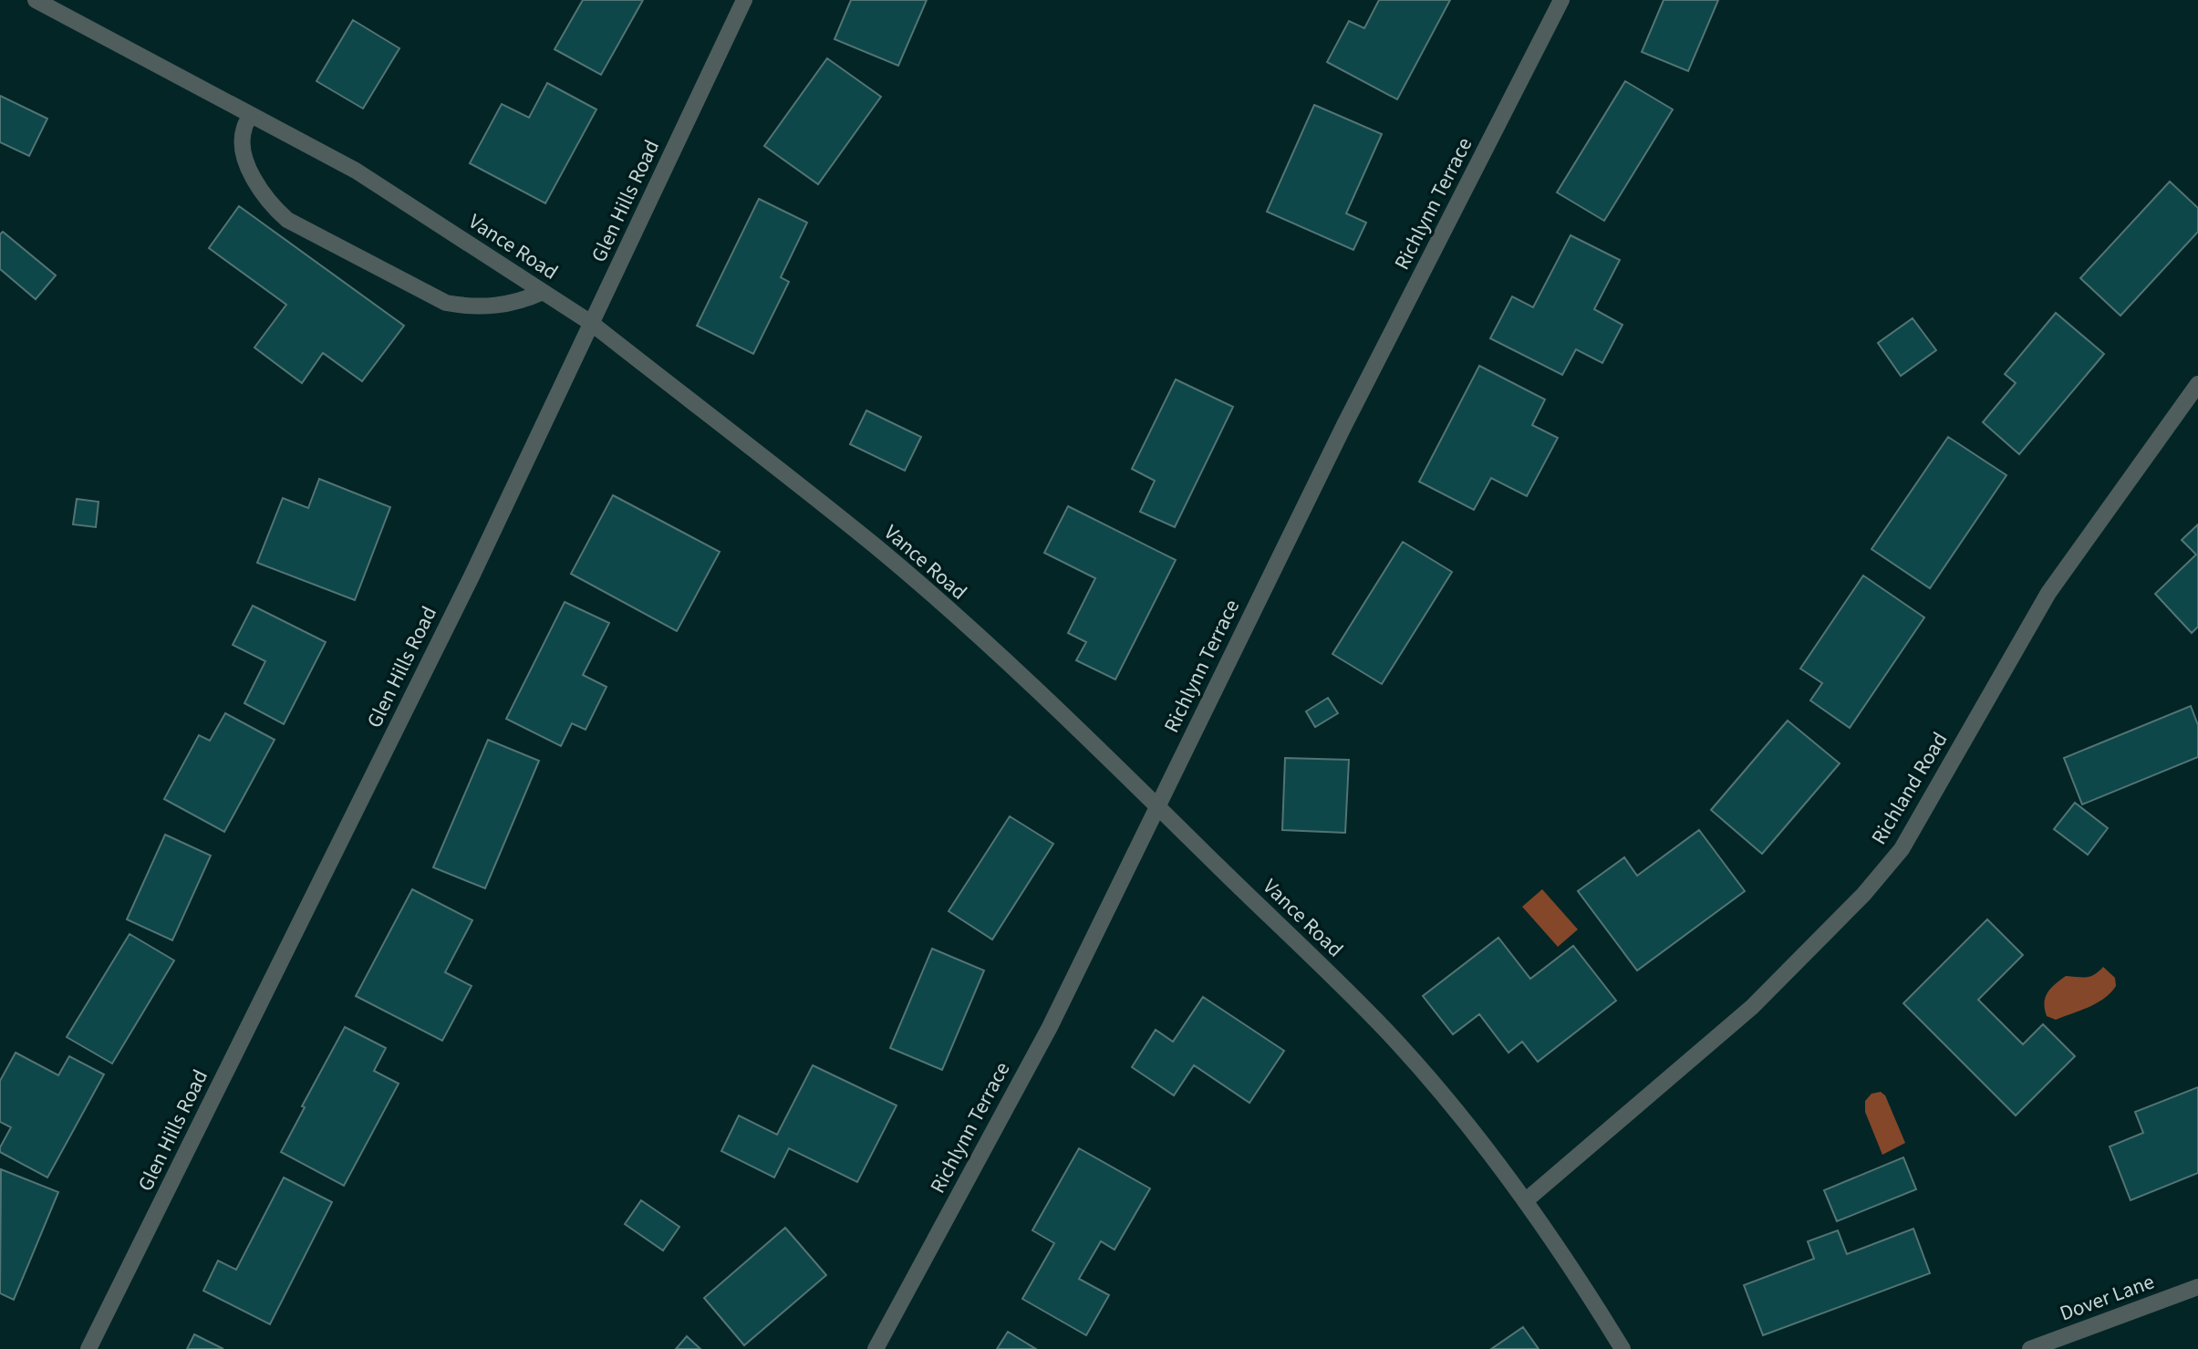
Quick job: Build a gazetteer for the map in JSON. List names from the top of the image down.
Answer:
{
  "streets": {
    "street": [
      "Glen Hills Road",
      "Richlynn Terrace",
      "Vance Road",
      "Richland Road",
      "Dover Lane"
    ]
  },
  "crossings": [
    ["Glen Hills Road", "Vance Road"],
    ["Richlynn Terrace", "Vance Road"],
    ["Vance Road", "Richland Road"]
  ]
}
